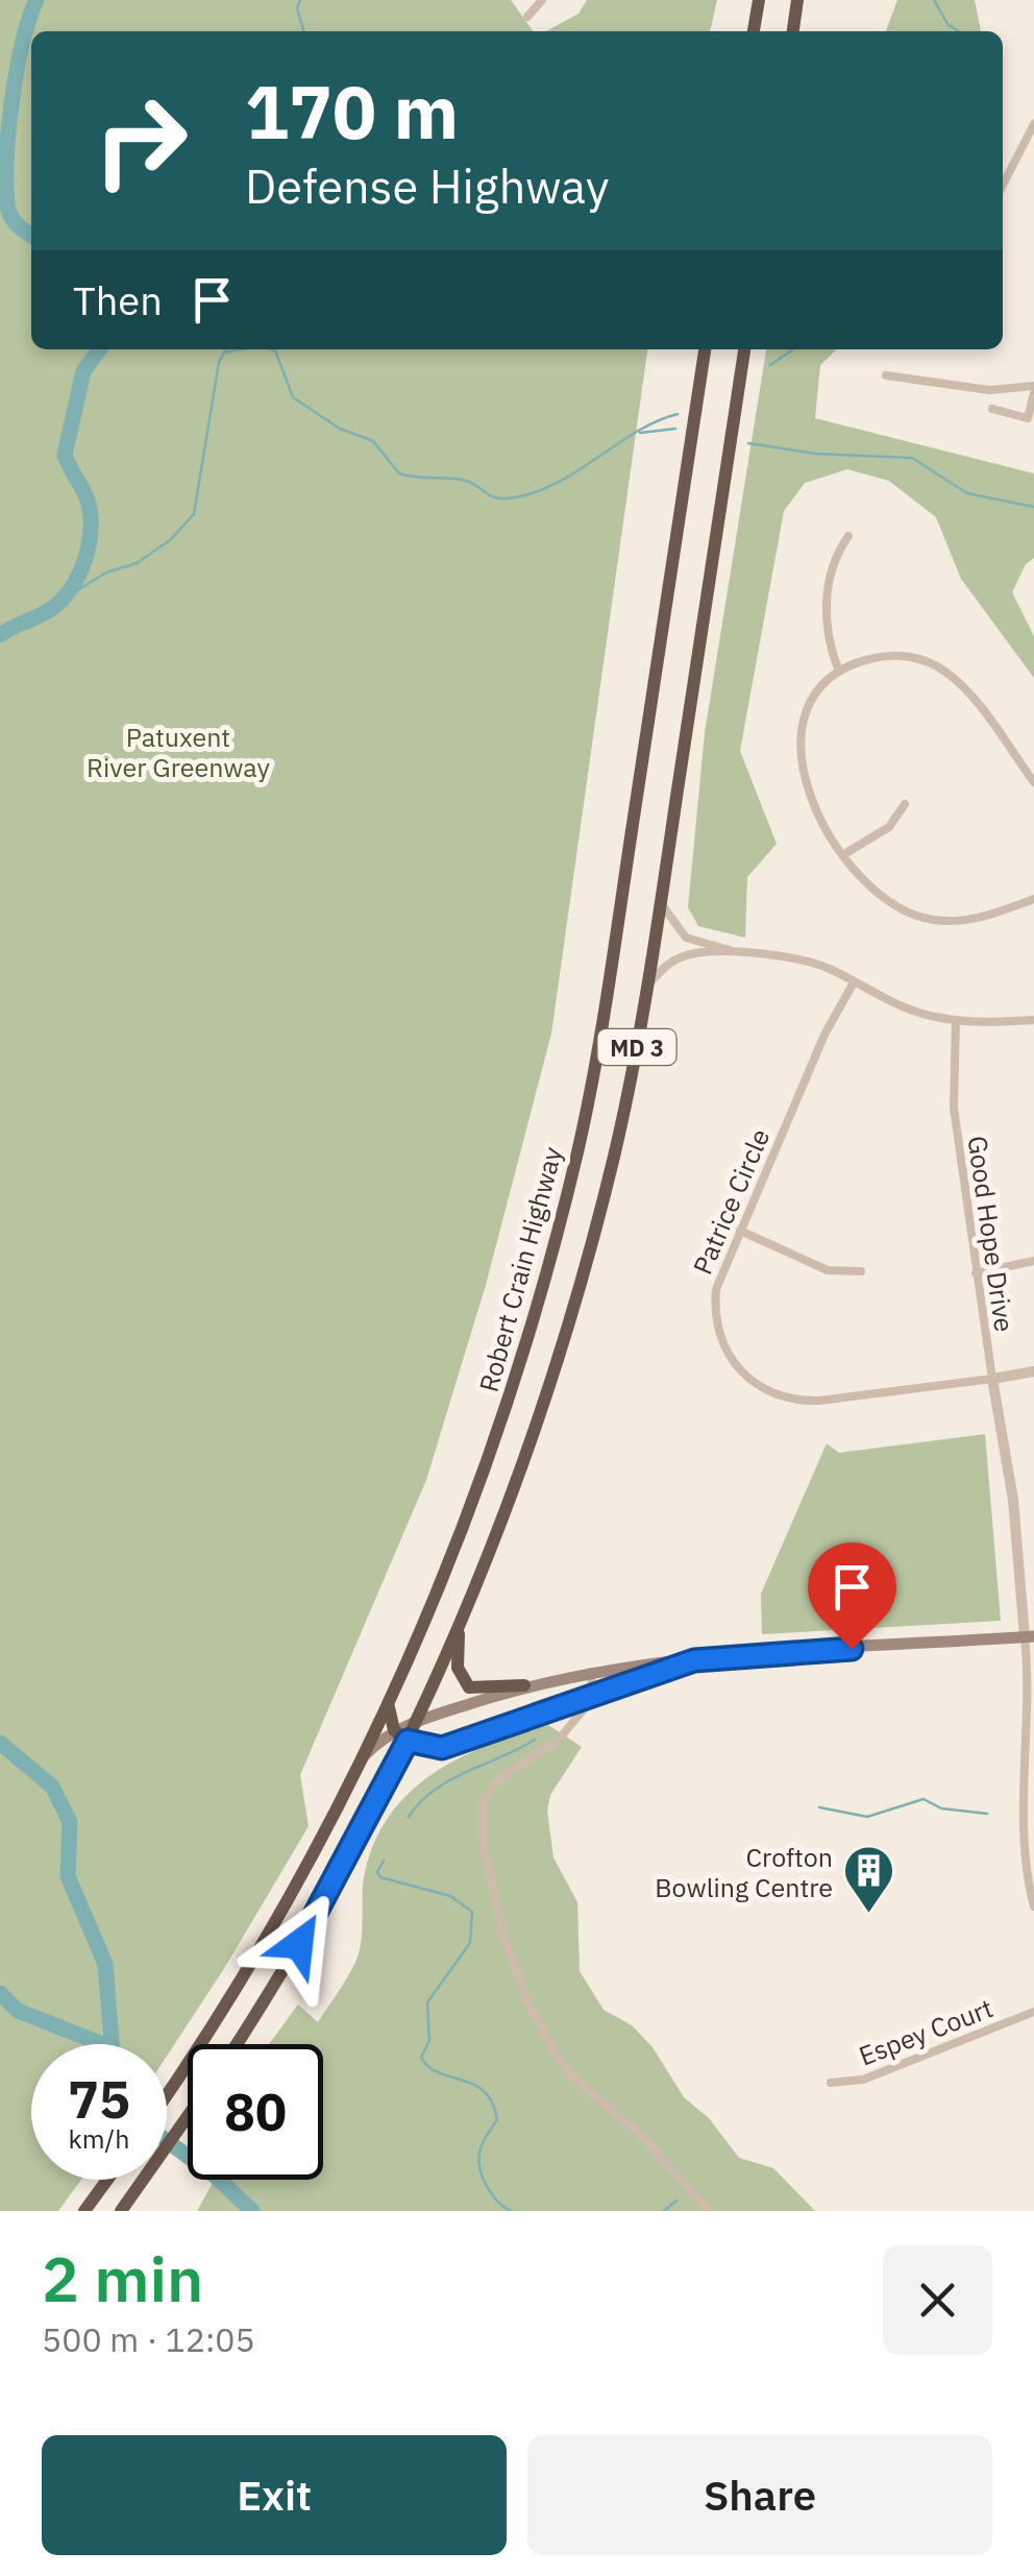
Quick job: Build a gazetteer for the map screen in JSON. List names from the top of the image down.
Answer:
{
  "streets": {
    "highway": ["MD 3", "Robert Crain Highway"],
    "street": ["Patrice Circle", "Good Hope Drive", "Espey Court"]
  },
  "crossings": [
    ["Patrice Circle", "Good Hope Drive"]
  ],
  "parks": ["Patuxent River Greenway"],
  "places": {
    "building": ["Crofton Bowling Centre"]
  },
  "page": {
    "turn": ["170 m", "Defense Highway"],
    "then": "Then",
    "speed": "75 km/h",
    "limit": "80",
    "heading": ["2 min", "500 m · 12:05"],
    "buttons": ["Exit", "Share"]
  }
}
